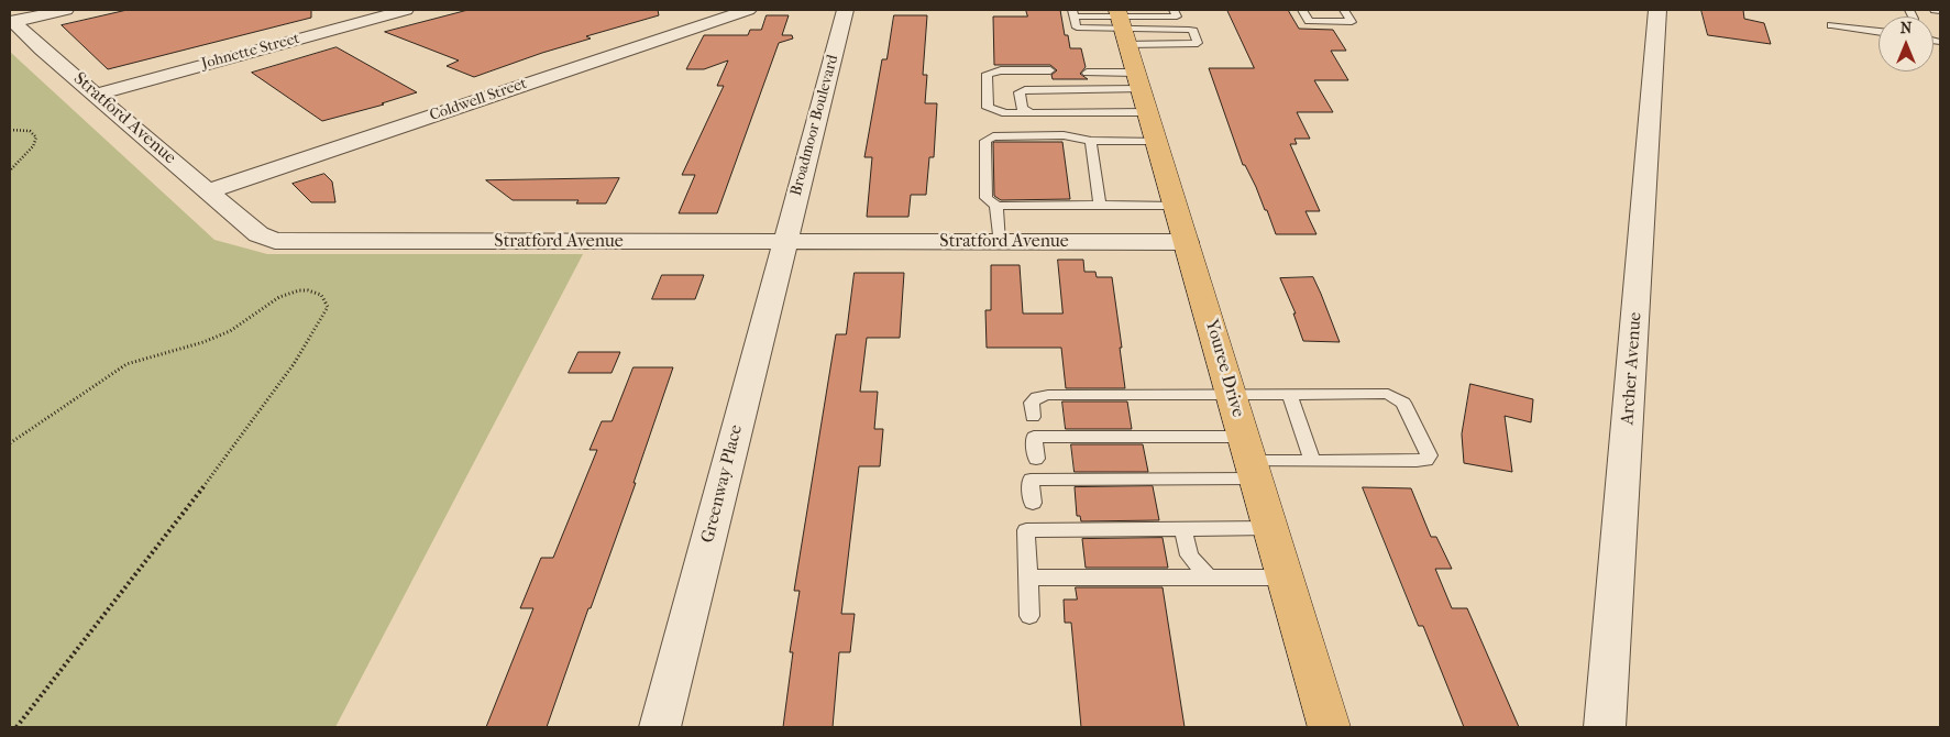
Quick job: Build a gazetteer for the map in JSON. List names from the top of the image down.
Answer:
{
  "streets": {
    "main road": ["Youree Drive"],
    "street": [
      "Johnette Street",
      "Coldwell Street",
      "Stratford Avenue",
      "Broadmoor Boulevard",
      "Archer Avenue",
      "Greenway Place"
    ]
  },
  "crossings": [
    ["Johnette Street", "Stratford Avenue"],
    ["Coldwell Street", "Stratford Avenue"],
    ["Stratford Avenue", "Broadmoor Boulevard"],
    ["Stratford Avenue", "Youree Drive"],
    ["Stratford Avenue", "Greenway Place"],
    ["Broadmoor Boulevard", "Greenway Place"]
  ],
  "north": "top"
}
